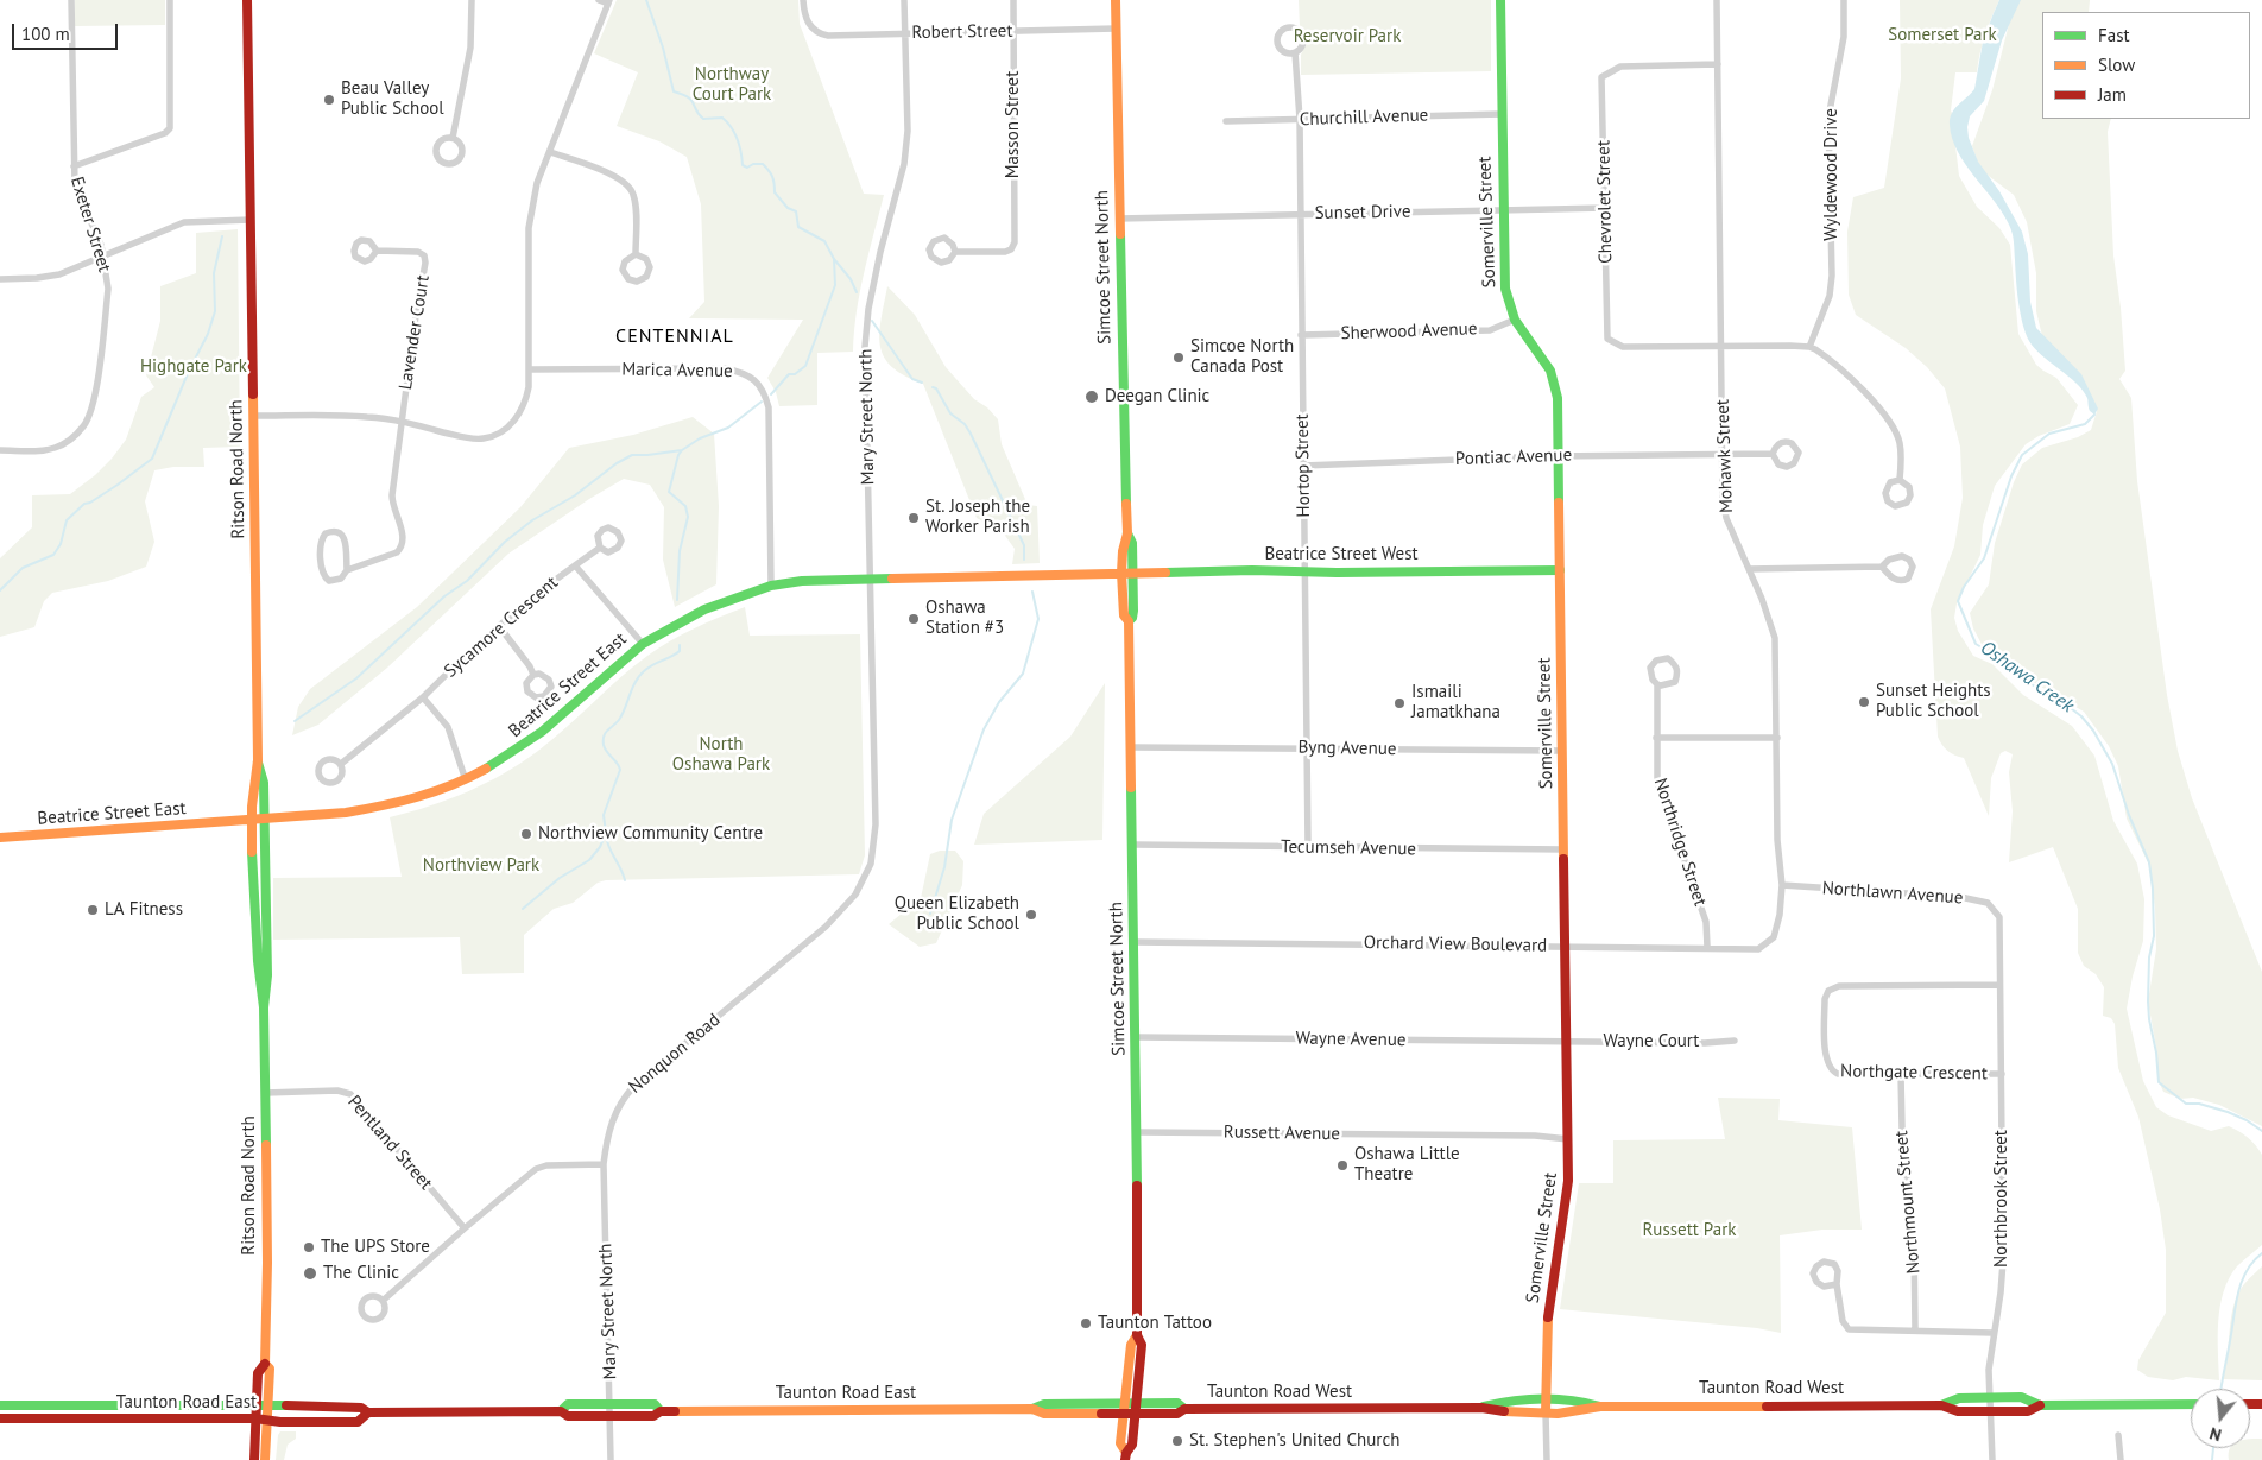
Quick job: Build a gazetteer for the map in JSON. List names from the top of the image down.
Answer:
{
  "streets": {
    "main road": [
      "Somerville Street",
      "Simcoe Street North",
      "Ritson Road North",
      "Beatrice Street West",
      "Beatrice Street East",
      "Taunton Road West",
      "Taunton Road East"
    ],
    "street": [
      "Robert Street",
      "Churchill Avenue",
      "Masson Street",
      "Wyldewood Drive",
      "Chevrolet Street",
      "Sunset Drive",
      "Exeter Street",
      "Sherwood Avenue",
      "Lavender Court",
      "Marica Avenue",
      "Mary Street North",
      "Mohawk Street",
      "Pontiac Avenue",
      "Hortop Street",
      "Sycamore Crescent",
      "Byng Avenue",
      "Northridge Street",
      "Tecumseh Avenue",
      "Northlawn Avenue",
      "Orchard View Boulevard",
      "Wayne Avenue",
      "Wayne Court",
      "Nonquon Road",
      "Northgate Crescent",
      "Russett Avenue",
      "Pentland Street",
      "Northbrook Street",
      "Northmount Street"
    ]
  },
  "crossings": [
    ["Robert Street", "Masson Street"],
    ["Robert Street", "Simcoe Street North"],
    ["Robert Street", "Mary Street North"],
    ["Churchill Avenue", "Somerville Street"],
    ["Churchill Avenue", "Hortop Street"],
    ["Chevrolet Street", "Sunset Drive"],
    ["Chevrolet Street", "Mohawk Street"],
    ["Sunset Drive", "Somerville Street"],
    ["Sunset Drive", "Simcoe Street North"],
    ["Sunset Drive", "Hortop Street"],
    ["Somerville Street", "Sherwood Avenue"],
    ["Somerville Street", "Pontiac Avenue"],
    ["Somerville Street", "Beatrice Street West"],
    ["Somerville Street", "Byng Avenue"],
    ["Somerville Street", "Tecumseh Avenue"],
    ["Somerville Street", "Orchard View Boulevard"],
    ["Somerville Street", "Wayne Avenue"],
    ["Somerville Street", "Wayne Court"],
    ["Somerville Street", "Russett Avenue"],
    ["Somerville Street", "Taunton Road West"],
    ["Simcoe Street North", "Beatrice Street West"],
    ["Simcoe Street North", "Beatrice Street East"],
    ["Simcoe Street North", "Byng Avenue"],
    ["Simcoe Street North", "Tecumseh Avenue"],
    ["Simcoe Street North", "Orchard View Boulevard"],
    ["Simcoe Street North", "Wayne Avenue"],
    ["Simcoe Street North", "Russett Avenue"],
    ["Simcoe Street North", "Taunton Road West"],
    ["Simcoe Street North", "Taunton Road East"],
    ["Sherwood Avenue", "Hortop Street"],
    ["Marica Avenue", "Beatrice Street East"],
    ["Mary Street North", "Beatrice Street East"],
    ["Mary Street North", "Nonquon Road"],
    ["Mary Street North", "Taunton Road East"],
    ["Mohawk Street", "Pontiac Avenue"],
    ["Mohawk Street", "Northlawn Avenue"],
    ["Mohawk Street", "Orchard View Boulevard"],
    ["Pontiac Avenue", "Hortop Street"],
    ["Hortop Street", "Beatrice Street West"],
    ["Hortop Street", "Byng Avenue"],
    ["Hortop Street", "Tecumseh Avenue"],
    ["Ritson Road North", "Beatrice Street East"],
    ["Ritson Road North", "Pentland Street"],
    ["Ritson Road North", "Taunton Road East"],
    ["Beatrice Street West", "Beatrice Street East"],
    ["Sycamore Crescent", "Beatrice Street East"],
    ["Northridge Street", "Orchard View Boulevard"],
    ["Northlawn Avenue", "Northgate Crescent"],
    ["Northlawn Avenue", "Northbrook Street"],
    ["Wayne Avenue", "Wayne Court"],
    ["Northgate Crescent", "Northbrook Street"],
    ["Northgate Crescent", "Northmount Street"],
    ["Northbrook Street", "Taunton Road West"],
    ["Taunton Road West", "Taunton Road East"]
  ],
  "districts": ["CENTENNIAL"],
  "water": ["Oshawa Creek"],
  "parks": [
    "Somerset Park",
    "Reservoir Park",
    "Northway Court Park",
    "Highgate Park",
    "North Oshawa Park",
    "Northview Park",
    "Russett Park"
  ],
  "places": [
    "Beau Valley Public School",
    "Simcoe North Canada Post",
    "Deegan Clinic",
    "St. Joseph the Worker Parish",
    "Oshawa Station #3",
    "Sunset Heights Public School",
    "Ismaili Jamatkhana",
    "Northview Community Centre",
    "LA Fitness",
    "Queen Elizabeth Public School",
    "Oshawa Little Theatre",
    "The UPS Store",
    "The Clinic",
    "Taunton Tattoo",
    "St. Stephen's United Church"
  ],
  "legend": ["Fast", "Slow", "Jam"],
  "scale_bar": "100 m",
  "north": "bottom"
}
